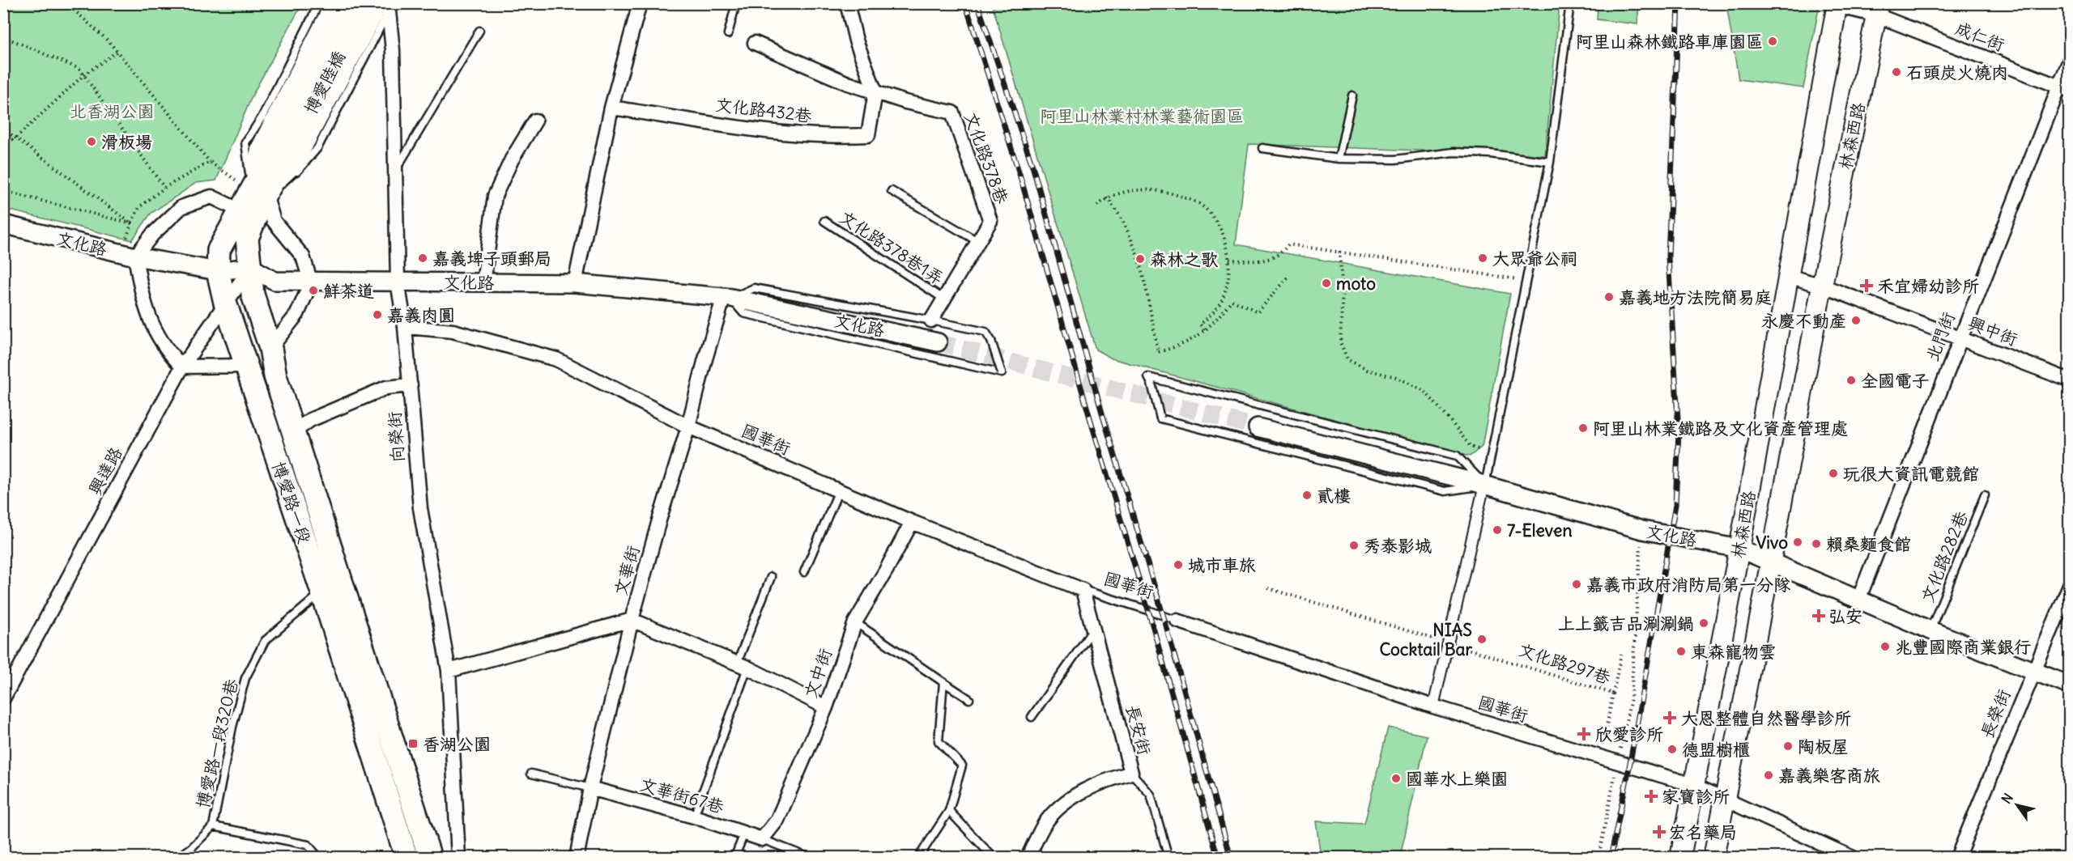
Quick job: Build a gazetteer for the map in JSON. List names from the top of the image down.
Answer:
{
  "streets": {
    "main road": ["博愛陸橋", "林森西路", "博愛路一段"],
    "street": [
      "成仁街",
      "文化路432巷",
      "文化路378巷",
      "文化路",
      "興中街",
      "北門街",
      "向榮街",
      "國華街",
      "興達路",
      "文華街",
      "文中街",
      "長榮街",
      "長安街",
      "文華街67巷"
    ],
    "lane": ["文化路378巷1弄", "文化路282巷", "博愛路一段320巷"],
    "path": ["文化路297巷"]
  },
  "crossings": [
    ["成仁街", "林森西路"],
    ["成仁街", "北門街"],
    ["博愛陸橋", "博愛路一段"],
    ["文化路432巷", "文化路378巷"],
    ["林森西路", "文化路"],
    ["林森西路", "興中街"],
    ["林森西路", "國華街"],
    ["文化路378巷", "文化路378巷1弄"],
    ["文化路", "北門街"],
    ["文化路", "向榮街"],
    ["文化路", "興達路"],
    ["文化路", "博愛路一段"],
    ["文化路", "文化路282巷"],
    ["文化路", "文華街"],
    ["文化路", "長榮街"],
    ["興中街", "北門街"],
    ["向榮街", "國華街"],
    ["國華街", "文華街"],
    ["國華街", "文化路297巷"],
    ["國華街", "文中街"],
    ["國華街", "長安街"],
    ["興達路", "博愛路一段"],
    ["博愛路一段", "博愛路一段320巷"],
    ["文華街", "文華街67巷"],
    ["文中街", "文華街67巷"]
  ],
  "parks": ["北香湖公園", "阿里山林業村林業藝術園區"],
  "places": {
    "other": [
      "阿里山森林鐵路車庫園區",
      "石頭炭火燒肉",
      "滑板場",
      "嘉義埤子頭郵局",
      "大眾爺公祠",
      "森林之歌",
      "moto",
      "鮮茶道",
      "嘉義地方法院簡易庭",
      "嘉義肉圓",
      "永慶不動產",
      "全國電子",
      "阿里山林業鐵路及文化資產管理處",
      "玩很大資訊電競館",
      "貳樓",
      "7-Eleven",
      "Vivo",
      "賴桑麵食館",
      "秀泰影城",
      "城市車旅",
      "嘉義市政府消防局第一分隊",
      "上上籤吉品涮涮鍋",
      "NIAS Cocktail Bar",
      "兆豐國際商業銀行",
      "東森寵物雲",
      "陶板屋",
      "德盟櫥櫃",
      "嘉義樂客商旅",
      "國華水上樂園"
    ],
    "health": [
      "禾宜婦幼診所",
      "弘安",
      "大恩整體自然醫學診所",
      "欣愛診所",
      "家寶診所",
      "宏名藥局"
    ],
    "transit": ["香湖公園"]
  },
  "north": "top left"
}
